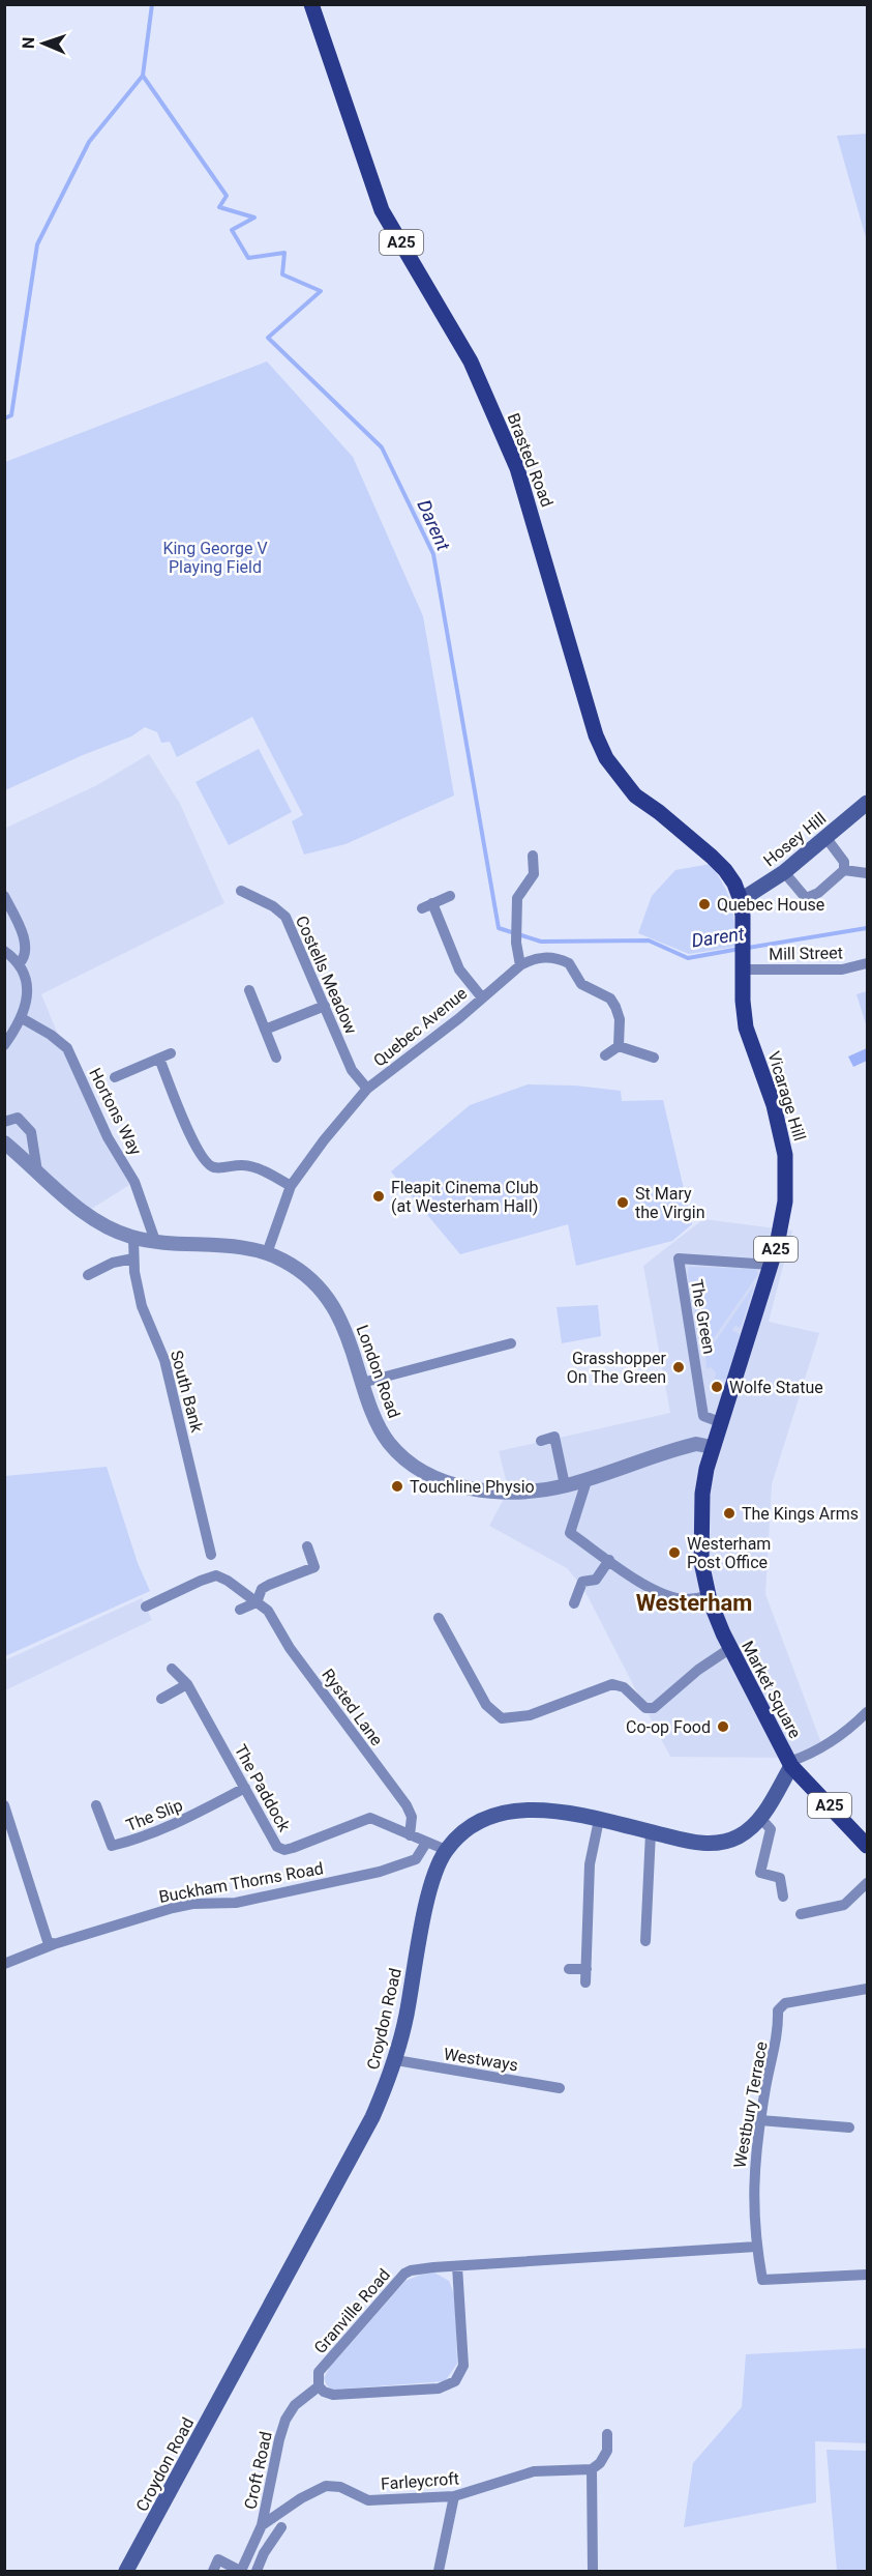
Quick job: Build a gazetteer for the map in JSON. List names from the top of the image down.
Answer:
{
  "streets": {
    "main road": [
      "A25",
      "Brasted Road",
      "Hosey Hill",
      "Vicarage Hill",
      "Market Square",
      "Croydon Road"
    ],
    "street": [
      "Mill Street",
      "Costells Meadow",
      "Quebec Avenue",
      "Hortons Way",
      "The Green",
      "London Road",
      "South Bank",
      "Rysted Lane",
      "The Paddock",
      "The Slip",
      "Buckham Thorns Road",
      "Westways",
      "Westbury Terrace",
      "Granville Road",
      "Croft Road",
      "Farleycroft"
    ]
  },
  "crossings": [
    ["A25", "Brasted Road"],
    ["A25", "Hosey Hill"],
    ["A25", "Mill Street"],
    ["A25", "Vicarage Hill"],
    ["A25", "Market Square"],
    ["A25", "Croydon Road"],
    ["Brasted Road", "Hosey Hill"],
    ["Mill Street", "Vicarage Hill"],
    ["Costells Meadow", "Quebec Avenue"],
    ["Quebec Avenue", "London Road"],
    ["Vicarage Hill", "The Green"],
    ["Vicarage Hill", "London Road"],
    ["Vicarage Hill", "Market Square"],
    ["Hortons Way", "London Road"],
    ["London Road", "South Bank"],
    ["London Road", "Market Square"],
    ["Market Square", "Croydon Road"],
    ["Rysted Lane", "The Paddock"],
    ["The Paddock", "The Slip"],
    ["The Paddock", "Buckham Thorns Road"],
    ["The Paddock", "Croydon Road"],
    ["Croydon Road", "Westways"],
    ["Westbury Terrace", "Granville Road"],
    ["Granville Road", "Croft Road"],
    ["Croft Road", "Farleycroft"]
  ],
  "districts": ["Westerham"],
  "water": ["Darent"],
  "parks": ["King George V Playing Field"],
  "places": [
    "Quebec House",
    "Fleapit Cinema Club (at Westerham Hall)",
    "St Mary the Virgin",
    "Grasshopper On The Green",
    "Wolfe Statue",
    "Touchline Physio",
    "The Kings Arms",
    "Westerham Post Office",
    "Co-op Food"
  ],
  "north": "left"
}
